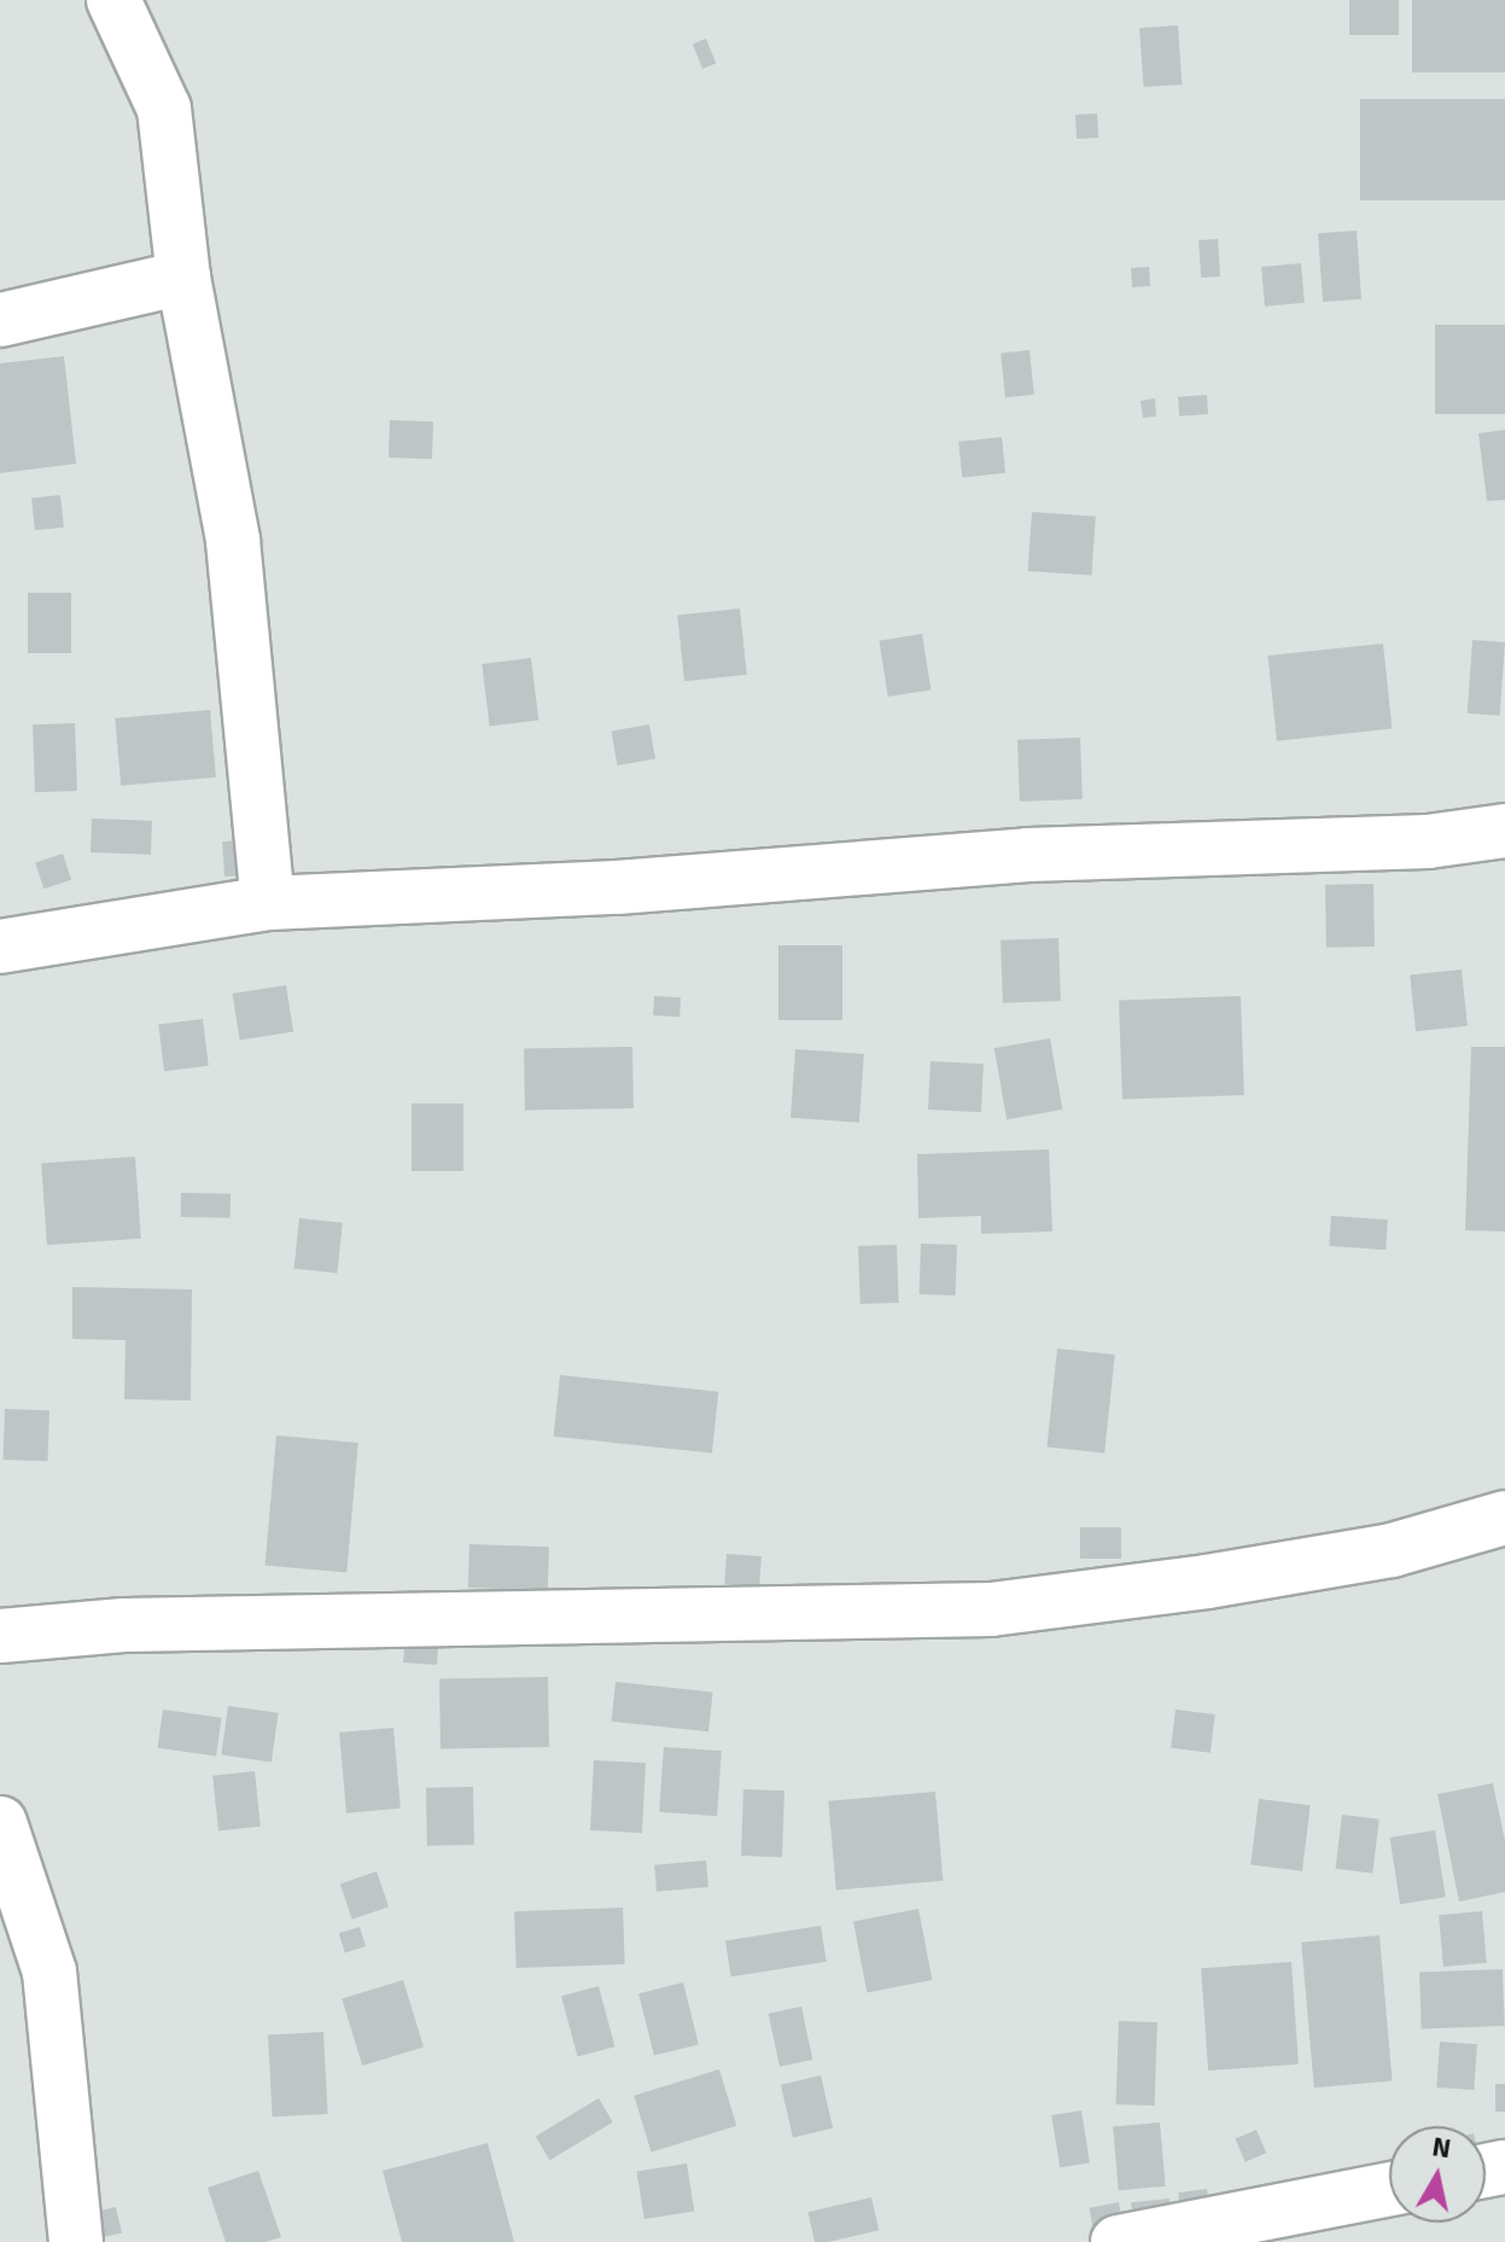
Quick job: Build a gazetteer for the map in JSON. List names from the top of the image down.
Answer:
{
  "north": "top"
}
